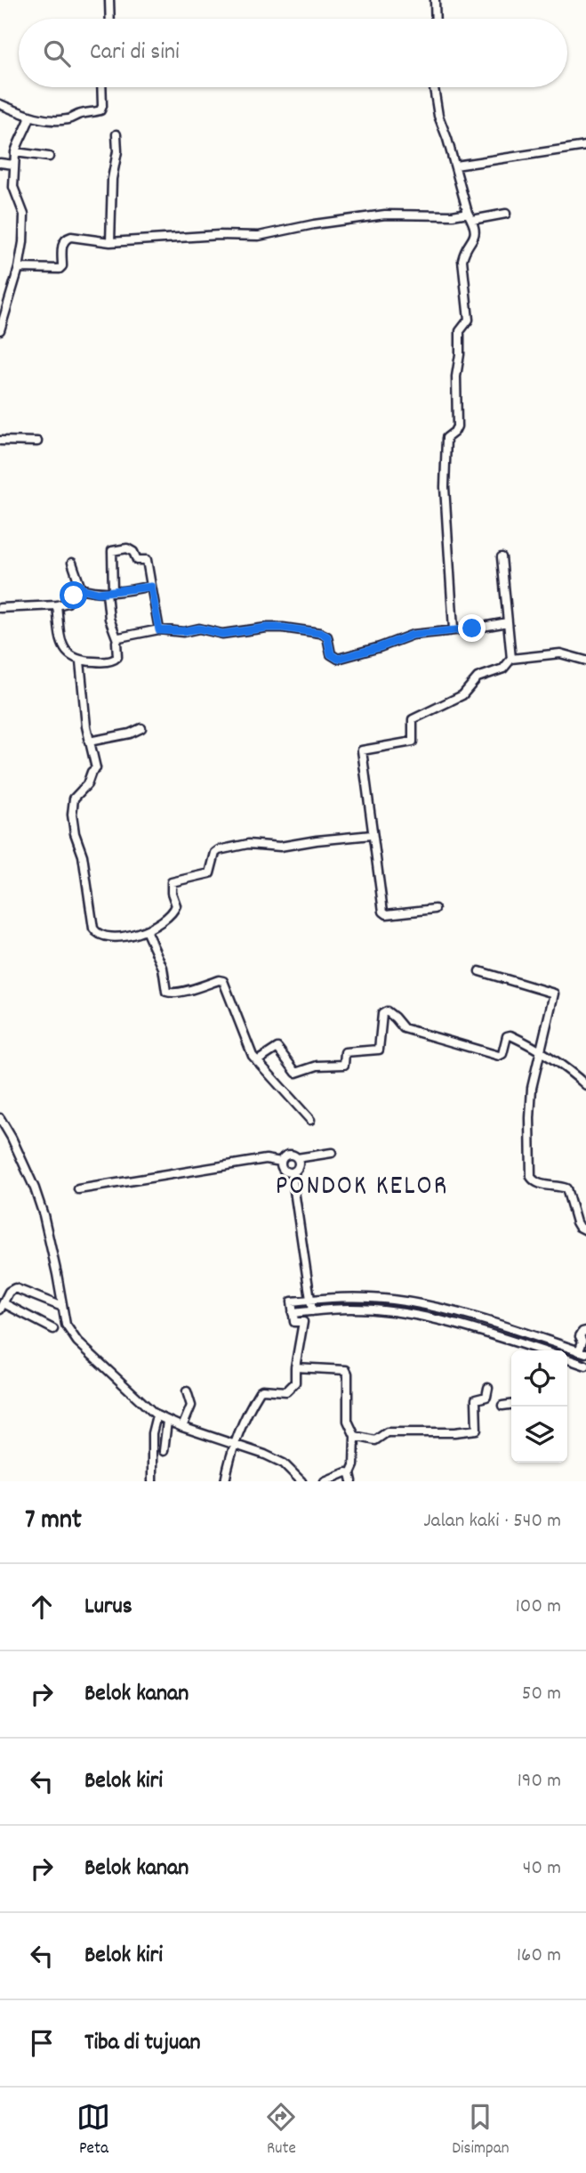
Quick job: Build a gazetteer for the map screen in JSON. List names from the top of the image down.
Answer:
{
  "districts": ["PONDOK KELOR"],
  "page": {
    "search": "Cari di sini",
    "heading": ["7 mnt", "Jalan kaki · 540 m"],
    "list": [
      ["Lurus", "100 m"],
      ["Belok kanan", "50 m"],
      ["Belok kiri", "190 m"],
      ["Belok kanan", "40 m"],
      ["Belok kiri", "160 m"],
      "Tiba di tujuan"
    ],
    "nav": ["Peta", "Rute", "Disimpan"]
  }
}
